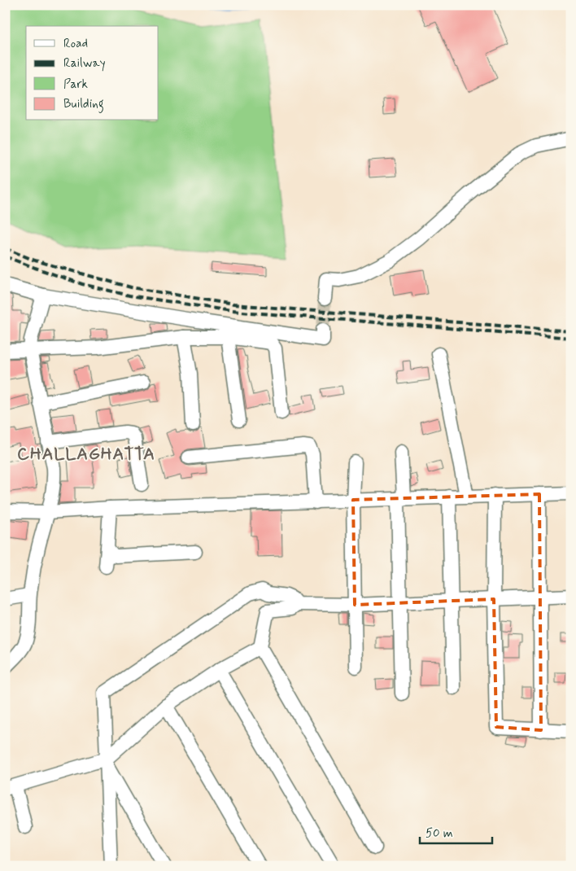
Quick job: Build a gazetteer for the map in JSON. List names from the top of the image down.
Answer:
{
  "districts": ["CHALLAGHATTA"],
  "legend": [
    "Road",
    "Railway",
    "Park",
    "Building"
  ],
  "scale_bar": "50 m"
}
